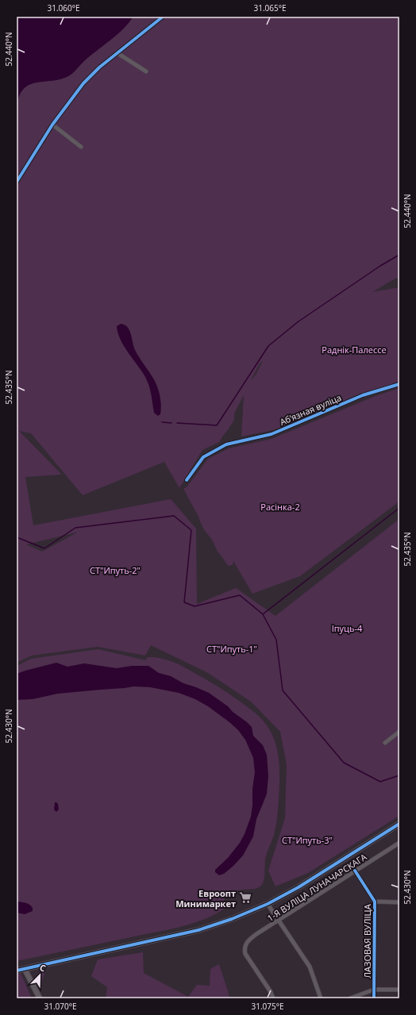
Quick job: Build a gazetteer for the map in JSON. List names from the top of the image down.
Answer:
{
  "streets": {
    "street": ["Абʼязная вуліца", "1-Я ВУЛІЦА ЛУНАЧАРСКАГА", "ЛАЗОВАЯ ВУЛІЦА"]
  },
  "crossings": [
    ["1-Я ВУЛІЦА ЛУНАЧАРСКАГА", "ЛАЗОВАЯ ВУЛІЦА"]
  ],
  "parks": [
    "Раднік-Палессе",
    "Расінка-2",
    "СТ\"Ипуть-2\"",
    "Іпуць-4",
    "СТ\"Ипуть-1\"",
    "СТ\"Ипуть-3\""
  ],
  "places": {
    "supermarket": ["Евроопт Минимаркет"]
  },
  "north": "top right",
  "coordinates": [
    "31.060°E",
    "31.065°E",
    "52.440°N",
    "52.435°N",
    "52.430°N",
    "31.070°E",
    "31.075°E"
  ]
}
